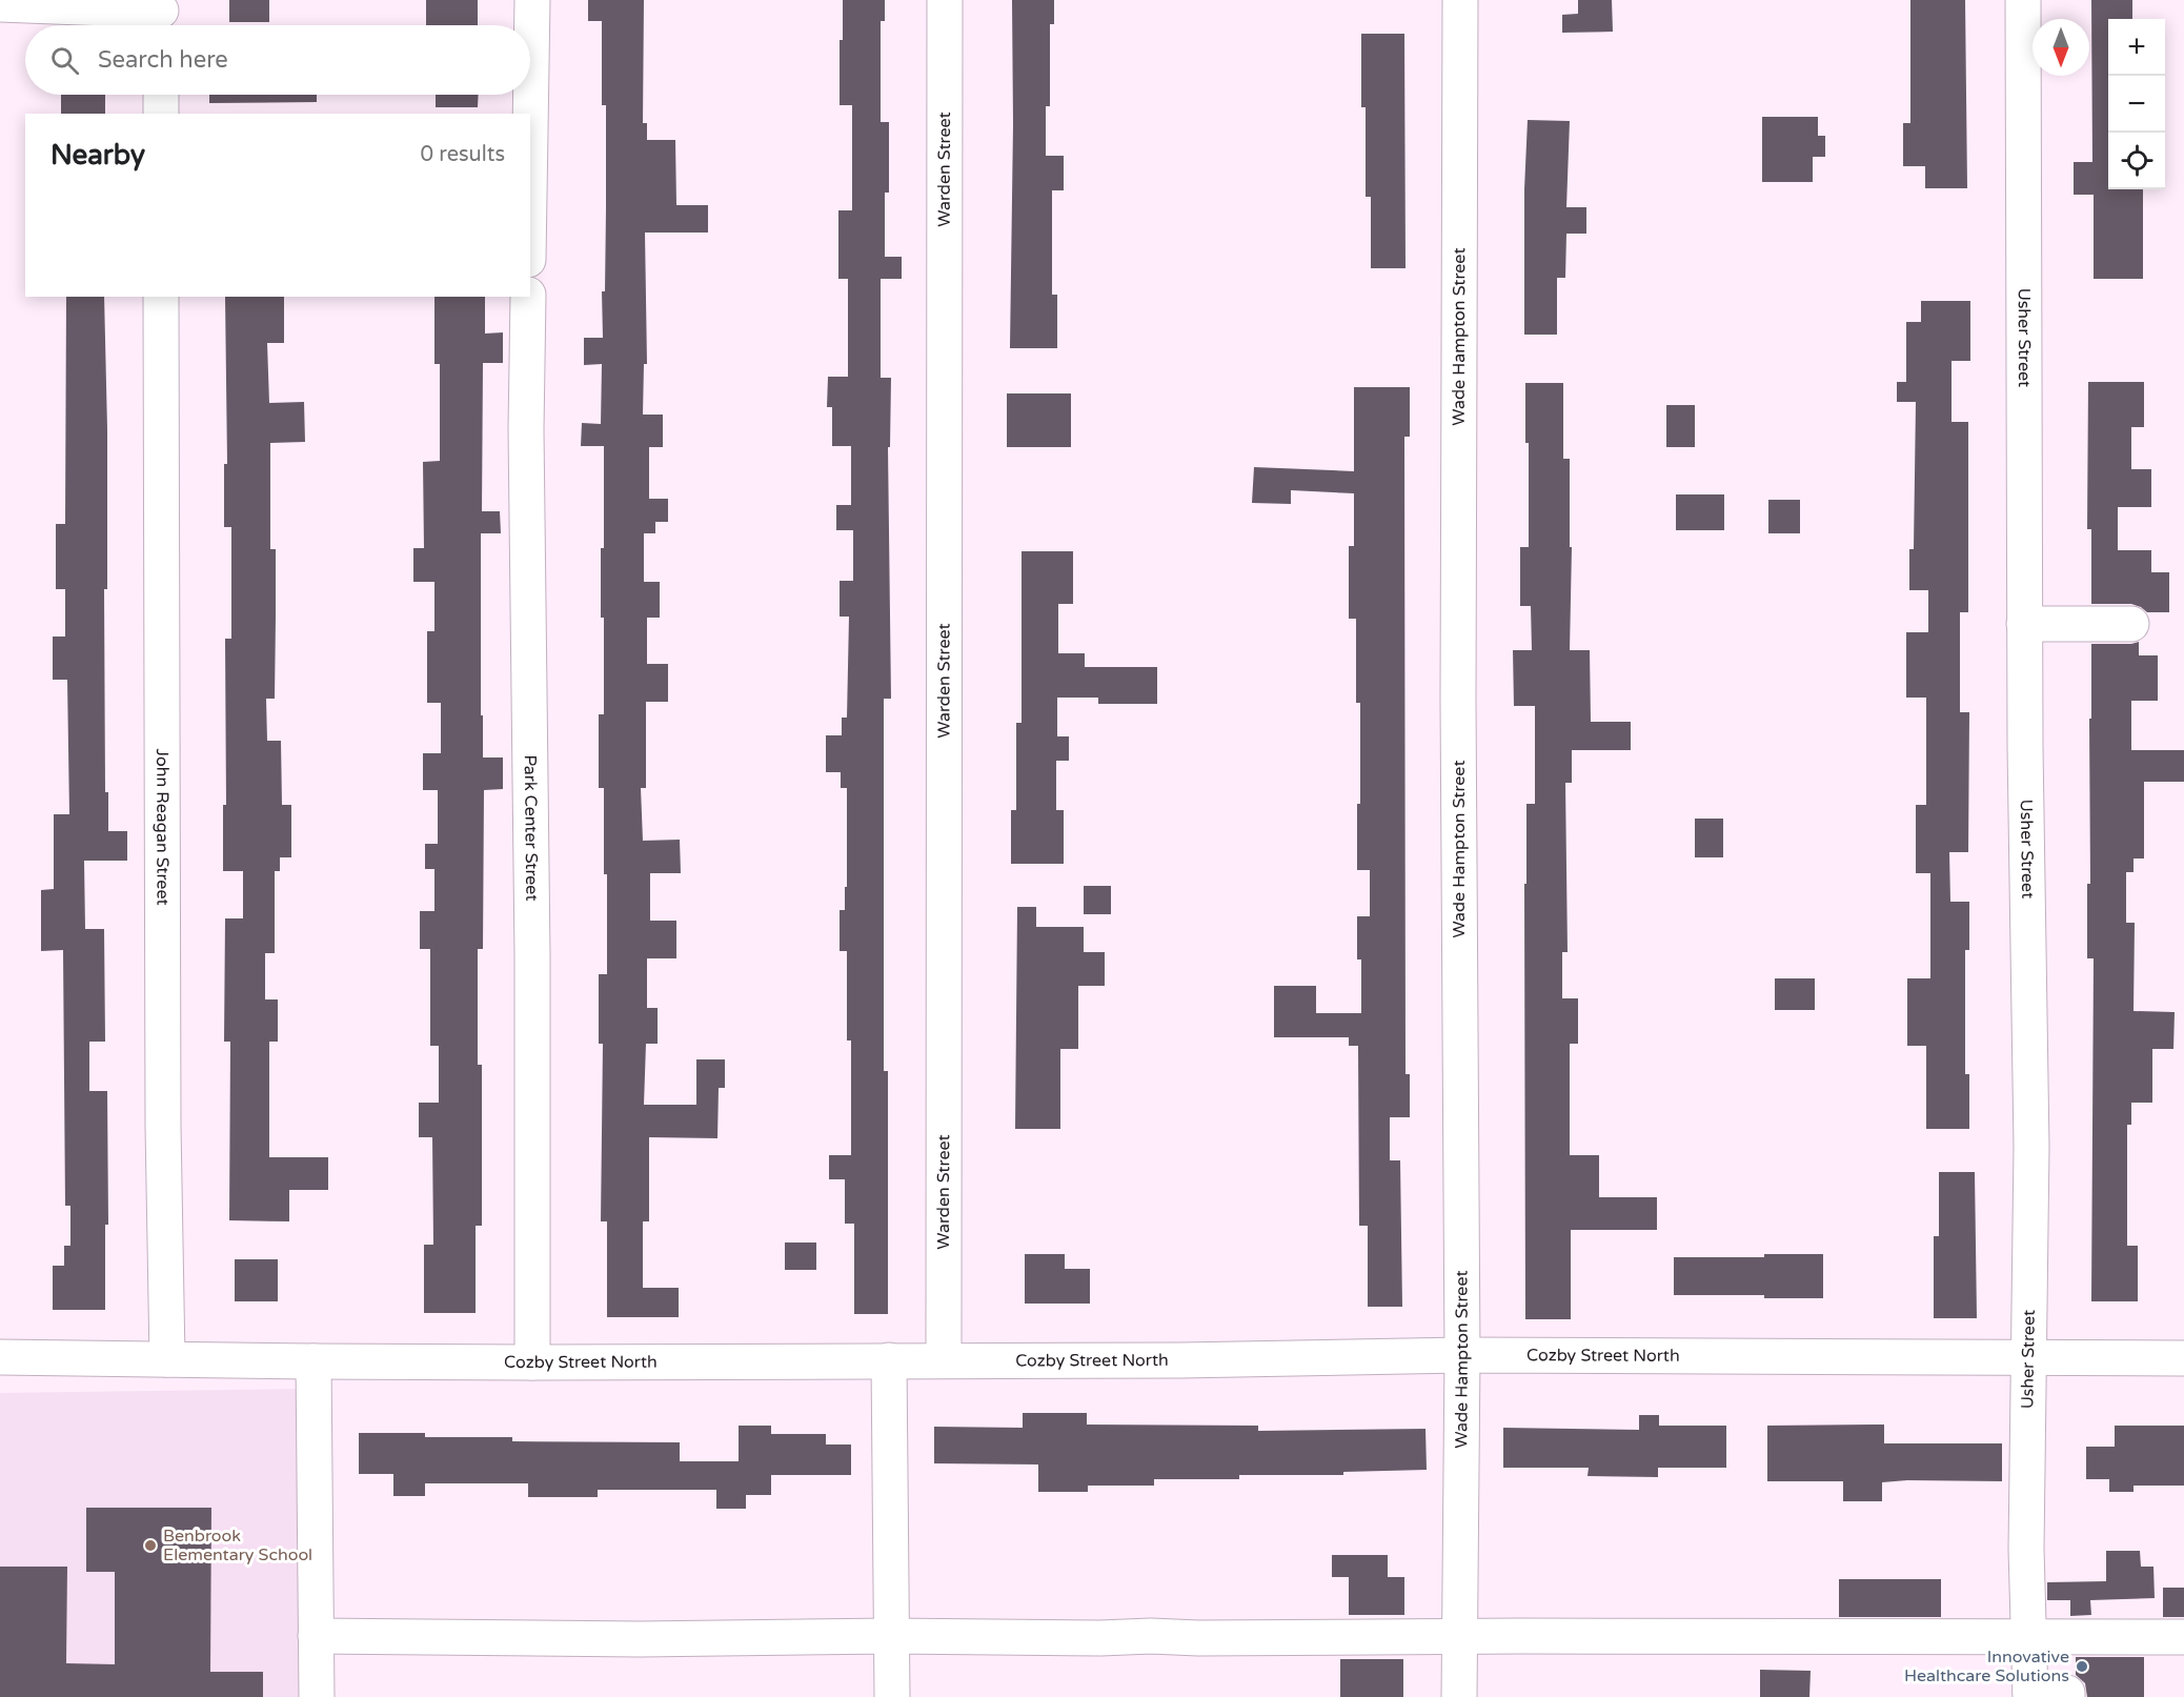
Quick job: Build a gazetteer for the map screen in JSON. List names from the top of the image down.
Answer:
{
  "streets": {
    "street": [
      "Warden Street",
      "Wade Hampton Street",
      "Usher Street",
      "John Reagan Street",
      "Park Center Street",
      "Cozby Street North"
    ]
  },
  "crossings": [
    ["Warden Street", "Cozby Street North"],
    ["Wade Hampton Street", "Cozby Street North"],
    ["Usher Street", "Cozby Street North"],
    ["John Reagan Street", "Cozby Street North"],
    ["Park Center Street", "Cozby Street North"]
  ],
  "places": ["Benbrook Elementary School", "Innovative Healthcare Solutions"],
  "north": "bottom",
  "page": {
    "map_buttons": ["+", "−"],
    "search": "Search here",
    "heading": ["Nearby", "0 results"]
  }
}
